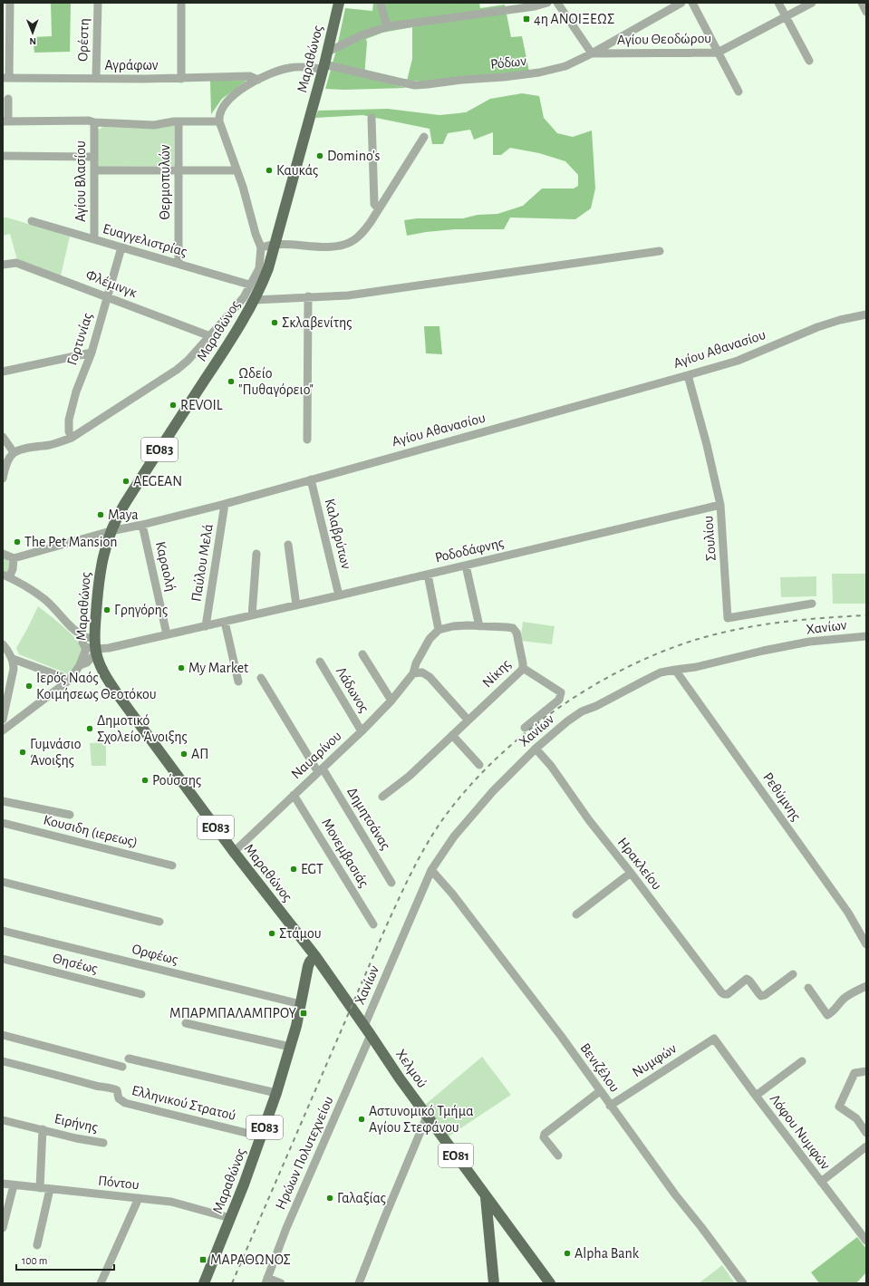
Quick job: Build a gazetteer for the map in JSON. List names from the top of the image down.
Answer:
{
  "streets": {
    "main road": [
      "Μαραθώνος",
      "ΕΟ83",
      "Χελμού",
      "ΕΟ81"
    ],
    "street": [
      "Αγίου Θεοδώρου",
      "Ορέστη",
      "Ρόδων",
      "Αγράφων",
      "Αγίου Βλασίου",
      "Θερμοπυλών",
      "Ευαγγελιστρίας",
      "Φλέμινγκ",
      "Γορτυνίας",
      "Αγίου Αθανασίου",
      "Καλαβρύτων",
      "Σουλίου",
      "Ροδοδάφνης",
      "Παύλου Μελά",
      "Καραολή",
      "Χανίων",
      "Νίκης",
      "Λάδωνος",
      "Ναυαρίνου",
      "Ρεθύμνης",
      "Δημητσάνας",
      "Κουσιδη (ιερεως)",
      "Μονεμβασιάς",
      "Ηρακλείου",
      "Ορφέως",
      "Θησέως",
      "Νυμφών",
      "Βενιζέλου",
      "Ελληνικού Στρατού",
      "Ειρήνης",
      "Λόφου Νυμφών",
      "Ηρώων Πολυτεχνείου",
      "Πόντου"
    ]
  },
  "crossings": [
    ["Αγίου Θεοδώρου", "Ρόδων"],
    ["Ορέστη", "Αγράφων"],
    ["Μαραθώνος", "Ρόδων"],
    ["Μαραθώνος", "Αγίου Αθανασίου"],
    ["Μαραθώνος", "Ροδοδάφνης"],
    ["Μαραθώνος", "Ναυαρίνου"],
    ["Μαραθώνος", "Ορφέως"],
    ["Μαραθώνος", "Χελμού"],
    ["Μαραθώνος", "Ελληνικού Στρατού"],
    ["Μαραθώνος", "Πόντου"],
    ["Ρόδων", "Αγράφων"],
    ["Αγίου Βλασίου", "Ευαγγελιστρίας"],
    ["Θερμοπυλών", "Ευαγγελιστρίας"],
    ["Ευαγγελιστρίας", "Γορτυνίας"],
    ["Φλέμινγκ", "Γορτυνίας"],
    ["Αγίου Αθανασίου", "Καλαβρύτων"],
    ["Αγίου Αθανασίου", "Σουλίου"],
    ["Αγίου Αθανασίου", "Παύλου Μελά"],
    ["Αγίου Αθανασίου", "Καραολή"],
    ["Καλαβρύτων", "Ροδοδάφνης"],
    ["Σουλίου", "Ροδοδάφνης"],
    ["Ροδοδάφνης", "Παύλου Μελά"],
    ["Ροδοδάφνης", "Καραολή"],
    ["Χανίων", "Ρεθύμνης"],
    ["Χανίων", "Ηρακλείου"],
    ["Χανίων", "Βενιζέλου"],
    ["Χανίων", "Χελμού"],
    ["Χανίων", "Ηρώων Πολυτεχνείου"],
    ["Λάδωνος", "Ναυαρίνου"],
    ["Ναυαρίνου", "Δημητσάνας"],
    ["Ναυαρίνου", "Μονεμβασιάς"],
    ["Νυμφών", "Βενιζέλου"],
    ["Νυμφών", "Λόφου Νυμφών"],
    ["Χελμού", "Ηρώων Πολυτεχνείου"],
    ["Ειρήνης", "Πόντου"]
  ],
  "places": {
    "transit": ["4η ΑΝΟΙΞΕΩΣ", "ΜΠΑΡΜΠΑΛΑΜΠΡΟΥ", "ΜΑΡΑΘΩΝΟΣ"],
    "other": [
      "Domino's",
      "Καυκάς",
      "Σκλαβενίτης",
      "Ωδείο \"Πυθαγόρειο\"",
      "REVOIL",
      "AEGEAN",
      "Maya",
      "The Pet Mansion",
      "Γρηγόρης",
      "My Market",
      "Ιερός Ναός Κοιμήσεως Θεοτόκου",
      "Δημοτικό Σχολείο Άνοιξης",
      "Γυμνάσιο Άνοιξης",
      "ΑΠ",
      "Ρούσσης",
      "EGT",
      "Στάμου",
      "Αστυνομικό Τμήμα Αγίου Στεφάνου",
      "Γαλαξίας",
      "Alpha Bank"
    ]
  },
  "scale_bar": "100 m",
  "north": "bottom"
}
